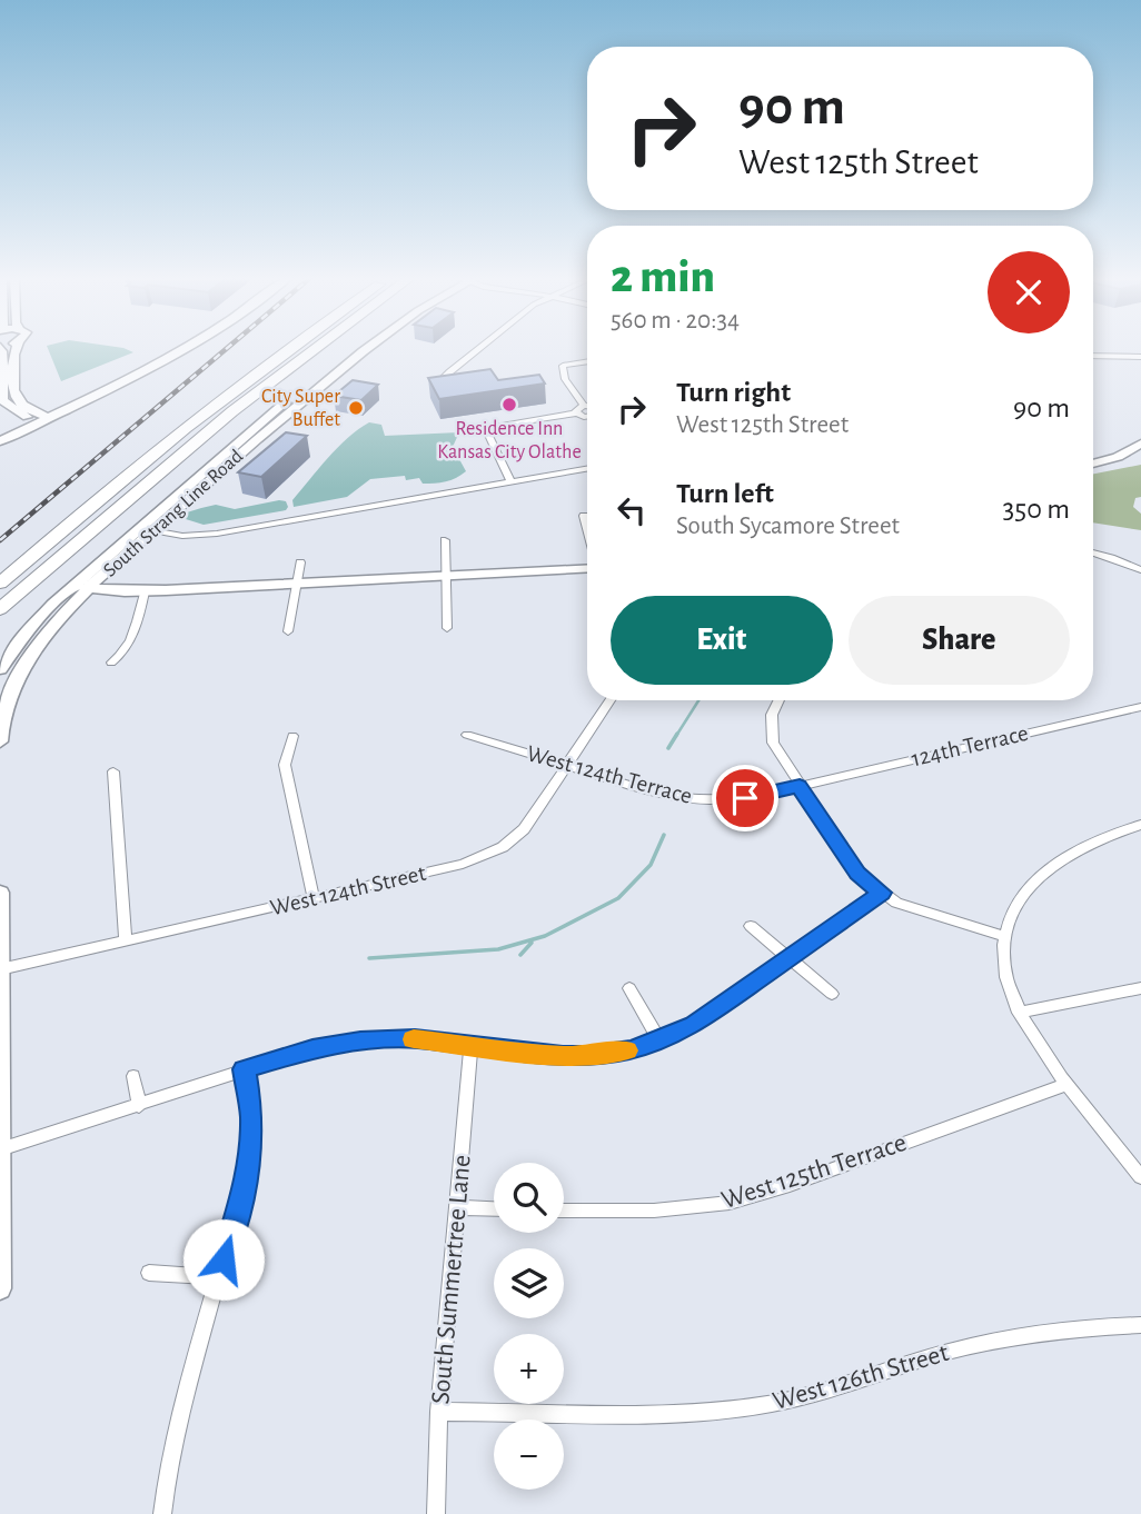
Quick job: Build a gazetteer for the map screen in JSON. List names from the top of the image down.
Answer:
{
  "streets": {
    "main road": ["South Strang Line Road"],
    "street": [
      "124th Terrace",
      "West 124th Terrace",
      "West 124th Street",
      "West 125th Terrace",
      "South Summertree Lane",
      "West 126th Street"
    ]
  },
  "crossings": [
    ["124th Terrace", "West 124th Terrace"],
    ["West 124th Terrace", "West 124th Street"],
    ["South Summertree Lane", "West 126th Street"]
  ],
  "places": ["Residence Inn Kansas City Olathe", "City Super Buffet"],
  "page": {
    "turn": ["90 m", "West 125th Street"],
    "heading": ["2 min", "560 m · 20:34"],
    "list": [
      {
        "name": "Turn right",
        "note": "West 125th Street",
        "value": "90 m"
      },
      {
        "name": "Turn left",
        "note": "South Sycamore Street",
        "value": "350 m"
      }
    ],
    "buttons": ["Exit", "Share"],
    "map_buttons": ["+", "−"]
  }
}
